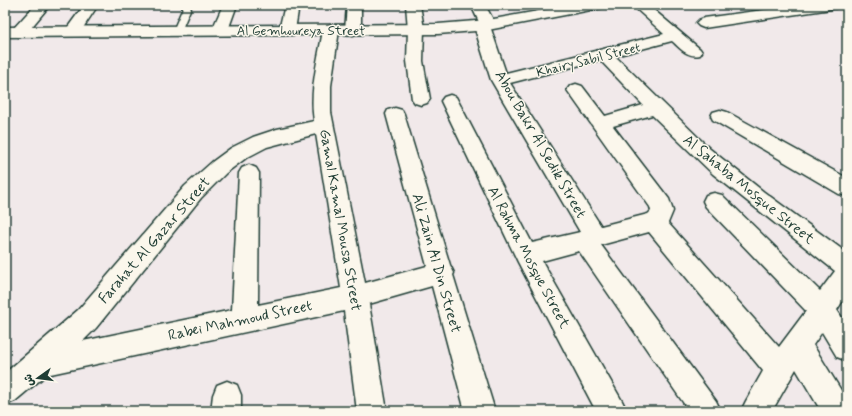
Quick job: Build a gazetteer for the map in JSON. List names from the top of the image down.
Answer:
{
  "streets": {
    "street": [
      "Al Gemhoureya Street",
      "Khairy Sabil Street",
      "Abou Bakr Al Sedik Street",
      "Al Sahaba Mosque Street",
      "Gamal Kamal Mousa Street",
      "Farahat Al Gazar Street",
      "Al Rahma Mosque Street",
      "Ali Zain Al Din Street",
      "Rabei Mahmoud Street"
    ]
  },
  "crossings": [
    ["Al Gemhoureya Street", "Abou Bakr Al Sedik Street"],
    ["Al Gemhoureya Street", "Gamal Kamal Mousa Street"],
    ["Khairy Sabil Street", "Abou Bakr Al Sedik Street"],
    ["Khairy Sabil Street", "Al Sahaba Mosque Street"],
    ["Gamal Kamal Mousa Street", "Farahat Al Gazar Street"],
    ["Gamal Kamal Mousa Street", "Rabei Mahmoud Street"],
    ["Farahat Al Gazar Street", "Rabei Mahmoud Street"],
    ["Ali Zain Al Din Street", "Rabei Mahmoud Street"]
  ],
  "north": "left"
}
